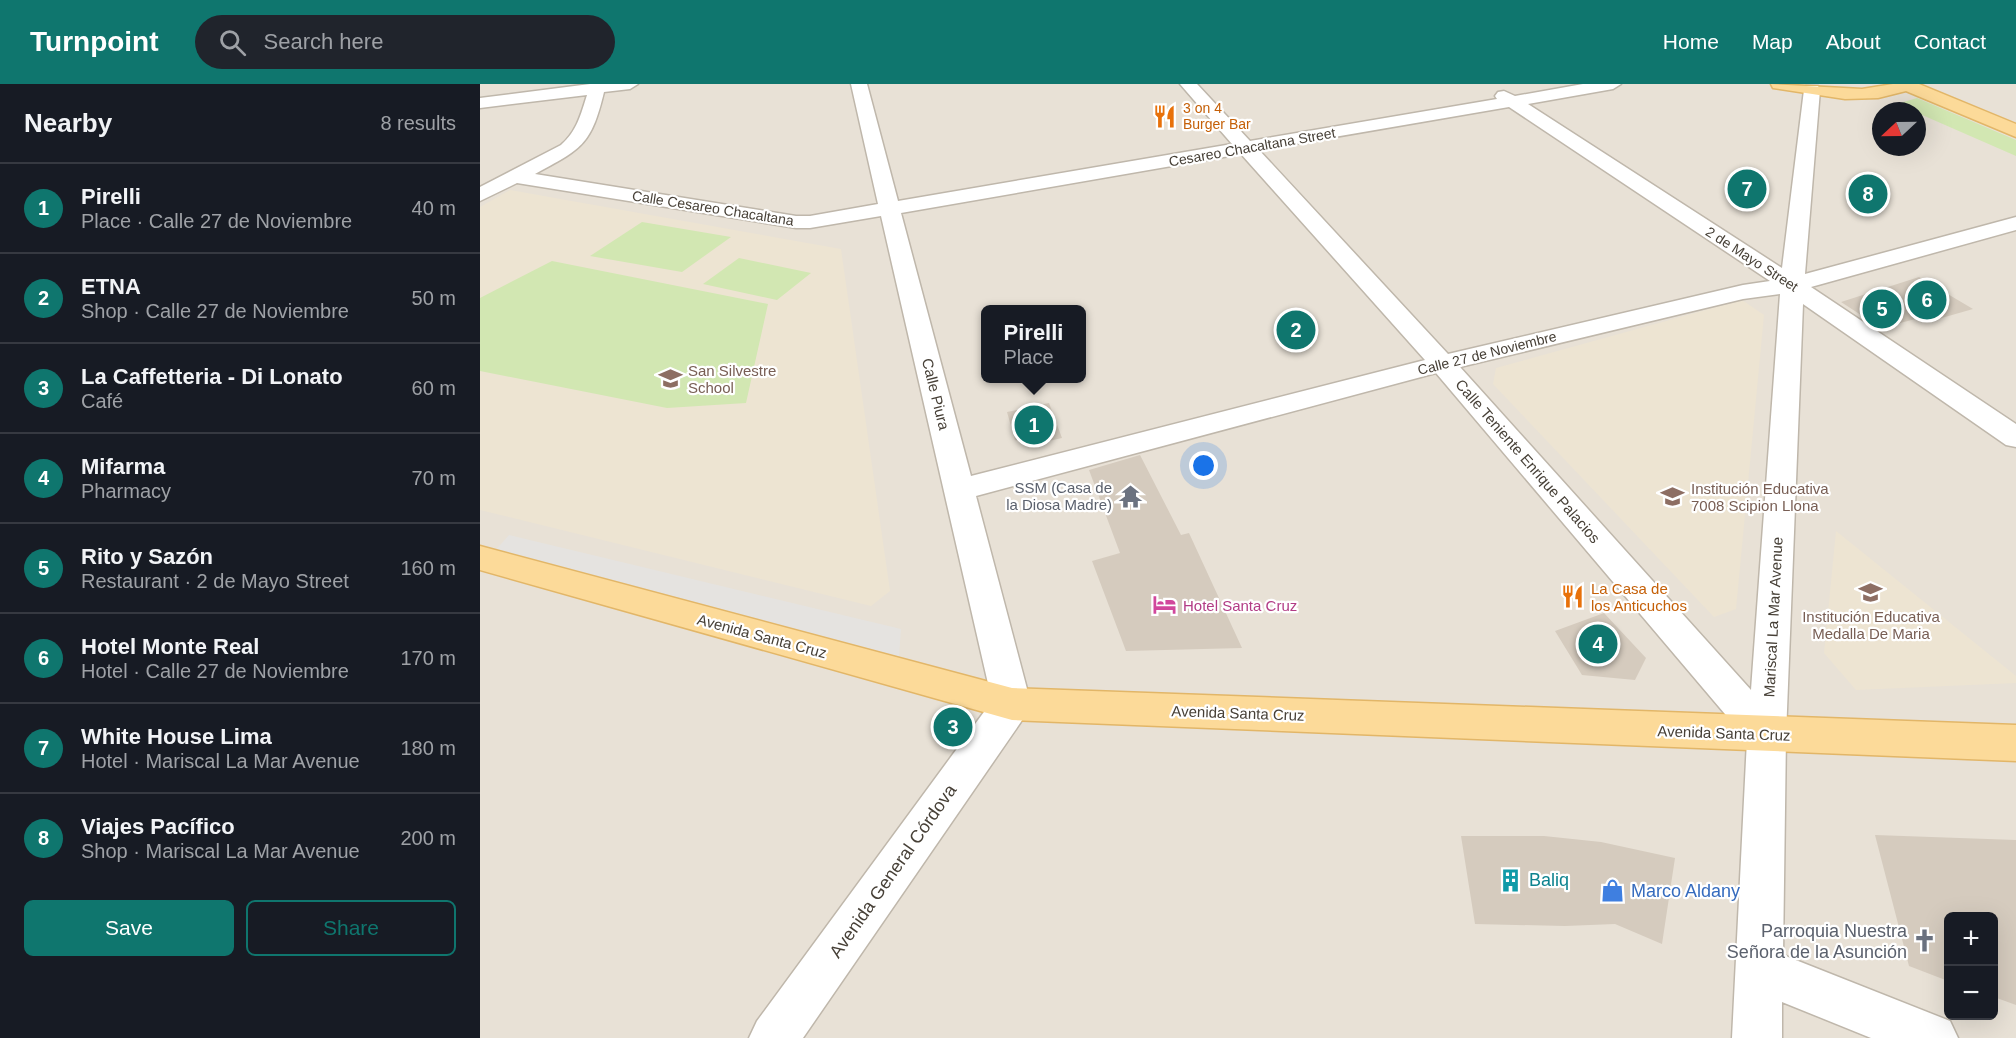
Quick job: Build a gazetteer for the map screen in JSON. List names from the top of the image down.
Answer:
{
  "streets": {
    "main road": ["Avenida Santa Cruz"],
    "street": [
      "Cesareo Chacaltana Street",
      "Calle Cesareo Chacaltana",
      "2 de Mayo Street",
      "Calle 27 de Noviembre",
      "Calle Piura",
      "Calle Teniente Enrique Palacios",
      "Mariscal La Mar Avenue",
      "Avenida General Córdova"
    ]
  },
  "crossings": [
    ["Cesareo Chacaltana Street", "Calle Cesareo Chacaltana"],
    ["Cesareo Chacaltana Street", "2 de Mayo Street"],
    ["Cesareo Chacaltana Street", "Calle Piura"],
    ["Cesareo Chacaltana Street", "Calle Teniente Enrique Palacios"],
    ["Calle Cesareo Chacaltana", "Calle Piura"],
    ["2 de Mayo Street", "Calle 27 de Noviembre"],
    ["2 de Mayo Street", "Mariscal La Mar Avenue"],
    ["Calle 27 de Noviembre", "Calle Piura"],
    ["Calle 27 de Noviembre", "Calle Teniente Enrique Palacios"],
    ["Calle 27 de Noviembre", "Mariscal La Mar Avenue"],
    ["Calle Piura", "Avenida Santa Cruz"],
    ["Calle Piura", "Avenida General Córdova"],
    ["Calle Teniente Enrique Palacios", "Mariscal La Mar Avenue"],
    ["Calle Teniente Enrique Palacios", "Avenida Santa Cruz"],
    ["Mariscal La Mar Avenue", "Avenida Santa Cruz"],
    ["Avenida Santa Cruz", "Avenida General Córdova"]
  ],
  "places": {
    "restaurant": ["3 on 4 Burger Bar", "La Casa de los Anticuchos"],
    "school or university": ["San Silvestre School", "Institución Educativa 7008 Scipion Llona", "Institución Educativa Medalla De Maria"],
    "temple": ["SSM (Casa de la Diosa Madre)"],
    "hotel": ["Hotel Santa Cruz"],
    "building": ["Baliq"],
    "shop": ["Marco Aldany"],
    "church": ["Parroquia Nuestra Señora de la Asunción"]
  },
  "north": "left",
  "page": {
    "header": "Turnpoint",
    "search": "Search here",
    "nav": [
      "Home",
      "Map",
      "About",
      "Contact"
    ],
    "heading": ["Nearby", "8 results"],
    "list": [
      {
        "mark": "1",
        "name": "Pirelli",
        "note": "Place · Calle 27 de Noviembre",
        "value": "40 m"
      },
      {
        "mark": "2",
        "name": "ETNA",
        "note": "Shop · Calle 27 de Noviembre",
        "value": "50 m"
      },
      {
        "mark": "3",
        "name": "La Caffetteria - Di Lonato",
        "note": "Café",
        "value": "60 m"
      },
      {
        "mark": "4",
        "name": "Mifarma",
        "note": "Pharmacy",
        "value": "70 m"
      },
      {
        "mark": "5",
        "name": "Rito y Sazón",
        "note": "Restaurant · 2 de Mayo Street",
        "value": "160 m"
      },
      {
        "mark": "6",
        "name": "Hotel Monte Real",
        "note": "Hotel · Calle 27 de Noviembre",
        "value": "170 m"
      },
      {
        "mark": "7",
        "name": "White House Lima",
        "note": "Hotel · Mariscal La Mar Avenue",
        "value": "180 m"
      },
      {
        "mark": "8",
        "name": "Viajes Pacífico",
        "note": "Shop · Mariscal La Mar Avenue",
        "value": "200 m"
      }
    ],
    "pins": [
      "7",
      "8",
      "6",
      "5",
      "2",
      "1",
      "4",
      "3"
    ],
    "popup": ["Pirelli", "Place"],
    "buttons": ["Save", "Share"],
    "map_buttons": ["+", "−"]
  }
}
